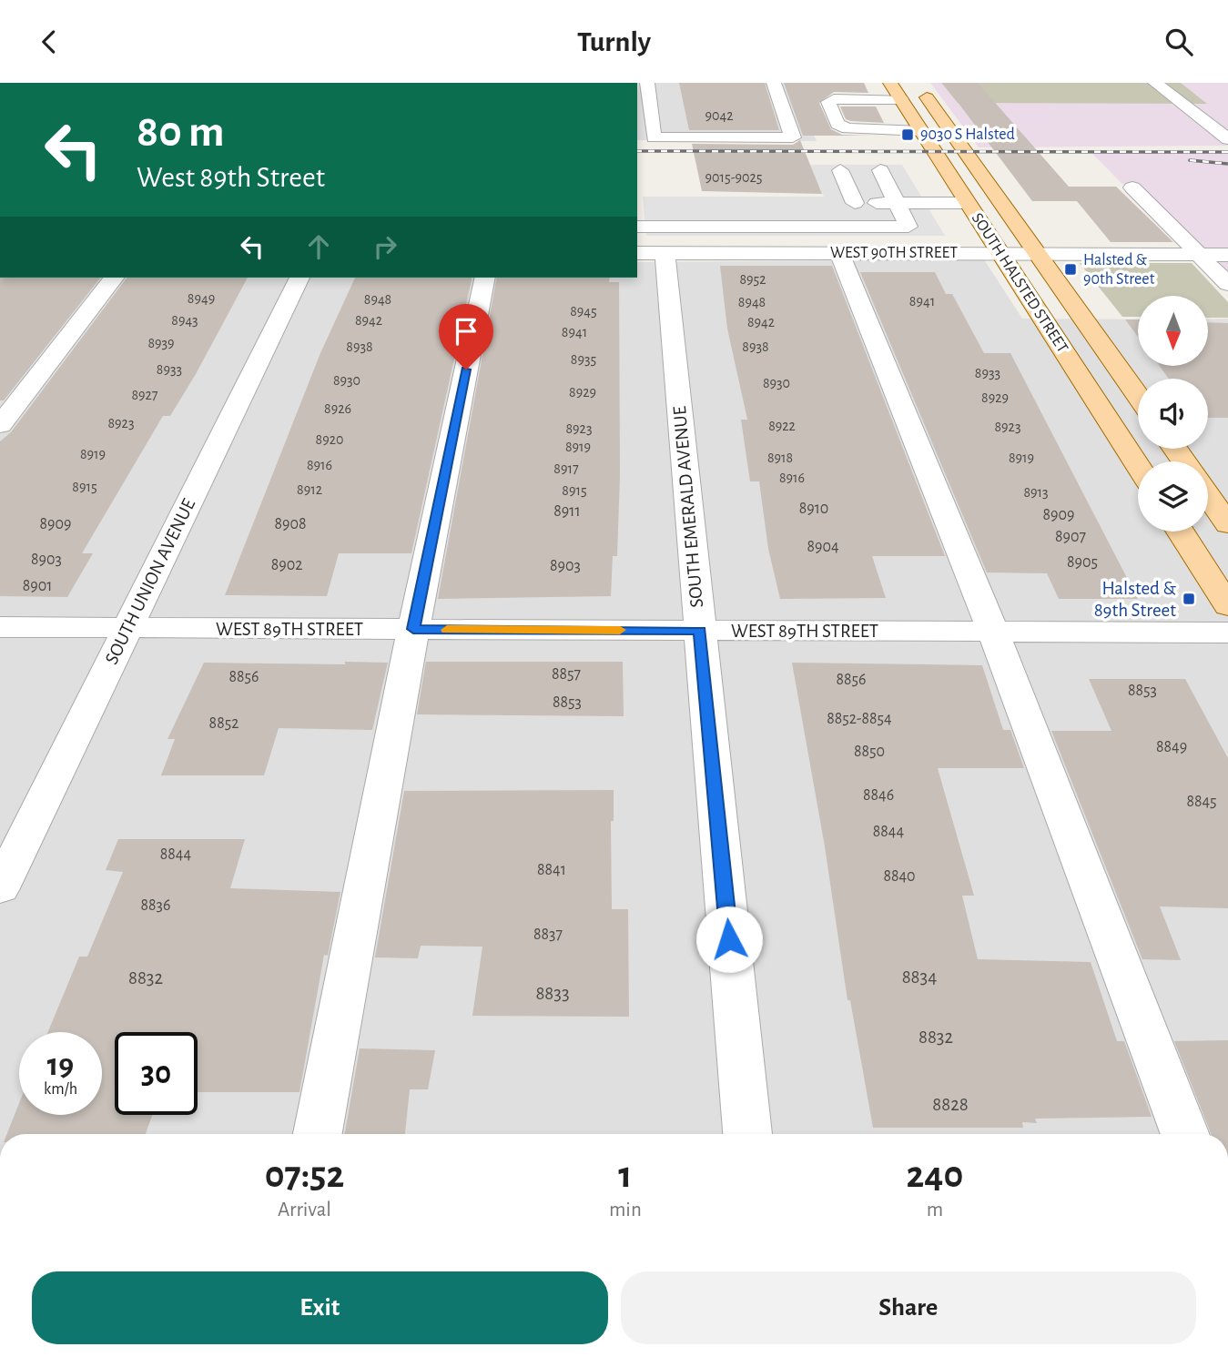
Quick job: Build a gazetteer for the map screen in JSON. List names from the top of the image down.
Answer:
{
  "streets": {
    "main road": ["SOUTH HALSTED STREET"],
    "street": [
      "WEST 90TH STREET",
      "SOUTH EMERALD AVENUE",
      "SOUTH UNION AVENUE",
      "WEST 89TH STREET"
    ]
  },
  "crossings": [
    ["WEST 90TH STREET", "SOUTH HALSTED STREET"],
    ["WEST 90TH STREET", "SOUTH EMERALD AVENUE"],
    ["SOUTH EMERALD AVENUE", "WEST 89TH STREET"],
    ["SOUTH UNION AVENUE", "WEST 89TH STREET"]
  ],
  "places": {
    "transit": ["9030 S Halsted", "Halsted & 90th Street", "Halsted & 89th Street"]
  },
  "house_numbers": [
    "9042",
    "9015-9025",
    "8952",
    "8949",
    "8948",
    "8941",
    "8948",
    "8945",
    "8943",
    "8942",
    "8942",
    "8941",
    "8939",
    "8938",
    "8938",
    "8935",
    "8933",
    "8933",
    "8930",
    "8930",
    "8929",
    "8927",
    "8929",
    "8926",
    "8923",
    "8922",
    "8923",
    "8923",
    "8920",
    "8919",
    "8919",
    "8918",
    "8919",
    "8916",
    "8917",
    "8916",
    "8915",
    "8912",
    "8915",
    "8913",
    "8910",
    "8911",
    "8909",
    "8909",
    "8908",
    "8907",
    "8904",
    "8903",
    "8905",
    "8902",
    "8903",
    "8901",
    "8857",
    "8856",
    "8856",
    "8853",
    "8853",
    "8852-8854",
    "8852",
    "8849",
    "8850",
    "8846",
    "8845",
    "8844",
    "8844",
    "8841",
    "8840",
    "8836",
    "8837",
    "8834",
    "8832",
    "8833",
    "8832",
    "8828"
  ],
  "north": "bottom",
  "page": {
    "header": "Turnly",
    "turn": ["80 m", "West 89th Street"],
    "speed": "19 km/h",
    "limit": "30",
    "eta": [
      "07:52",
      "Arrival",
      "1",
      "min",
      "240",
      "m"
    ],
    "buttons": ["Exit", "Share"]
  }
}
